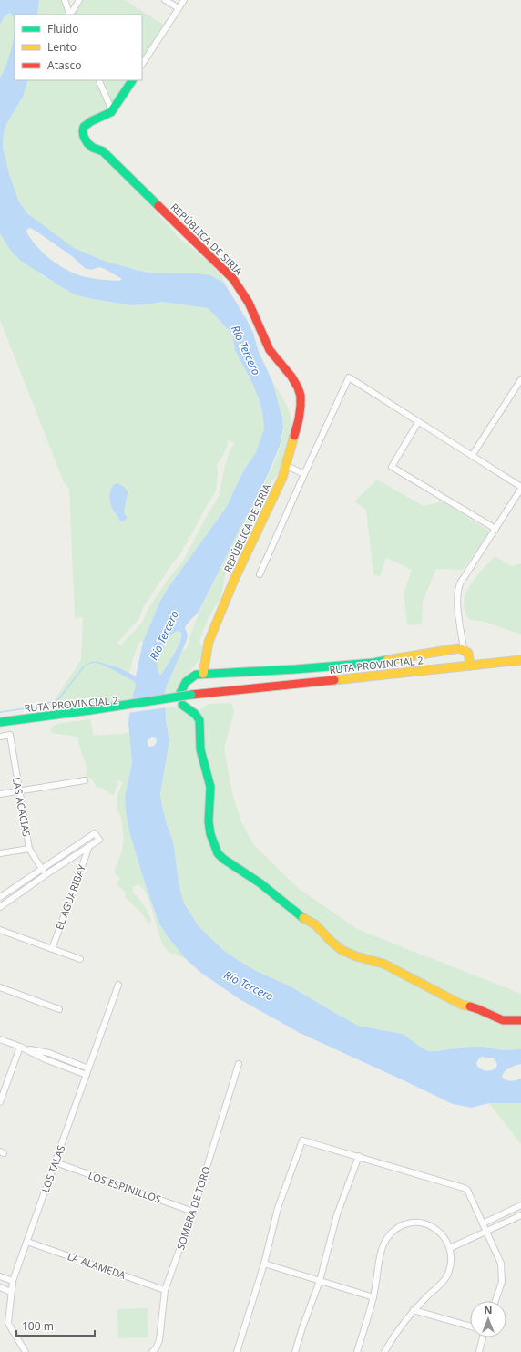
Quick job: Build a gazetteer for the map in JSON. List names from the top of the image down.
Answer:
{
  "streets": {
    "street": [
      "REPÚBLICA DE SIRIA",
      "RUTA PROVINCIAL 2",
      "LAS ACACIAS",
      "EL AGUARIBAY",
      "LOS TALAS",
      "LOS ESPINILLOS",
      "SOMBRA DE TORO",
      "LA ALAMEDA"
    ]
  },
  "crossings": [
    ["LOS TALAS", "LOS ESPINILLOS"],
    ["LOS TALAS", "LA ALAMEDA"],
    ["LOS ESPINILLOS", "SOMBRA DE TORO"],
    ["SOMBRA DE TORO", "LA ALAMEDA"]
  ],
  "water": ["Río Tercero"],
  "legend": ["Fluido", "Lento", "Atasco"],
  "scale_bar": "100 m",
  "north": "top"
}
